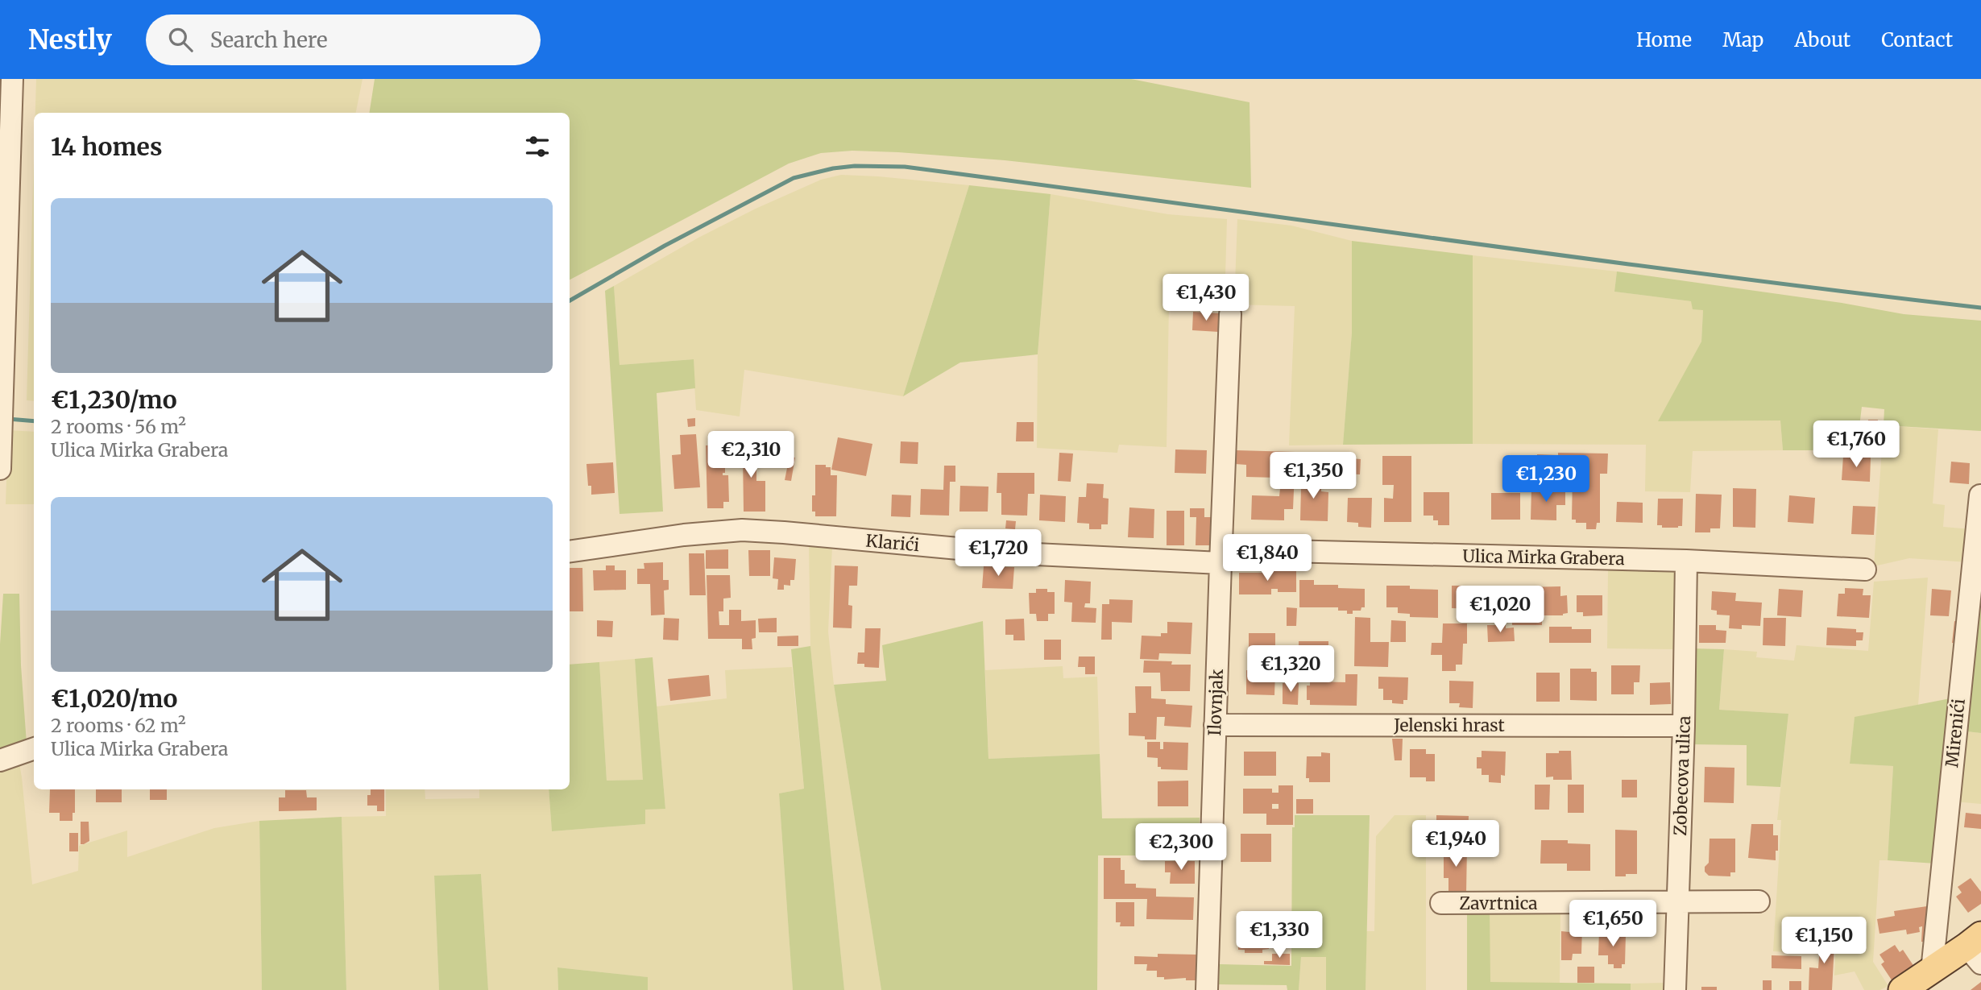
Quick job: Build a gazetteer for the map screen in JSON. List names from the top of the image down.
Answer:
{
  "streets": {
    "street": [
      "Klarići",
      "Ulica Mirka Grabera",
      "Ilovnjak",
      "Jelenski hrast",
      "Mirenići",
      "Zobecova ulica",
      "Zavrtnica"
    ]
  },
  "crossings": [
    ["Klarići", "Ulica Mirka Grabera"],
    ["Klarići", "Ilovnjak"],
    ["Ulica Mirka Grabera", "Ilovnjak"],
    ["Ulica Mirka Grabera", "Zobecova ulica"],
    ["Ilovnjak", "Jelenski hrast"],
    ["Jelenski hrast", "Zobecova ulica"],
    ["Zobecova ulica", "Zavrtnica"]
  ],
  "page": {
    "header": "Nestly",
    "search": "Search here",
    "nav": [
      "Home",
      "Map",
      "About",
      "Contact"
    ],
    "heading": "14 homes",
    "list": [
      {
        "name": "€1,230/mo",
        "note": "2 rooms · 56 m² · Ulica Mirka Grabera"
      },
      {
        "name": "€1,020/mo",
        "note": "2 rooms · 62 m² · Ulica Mirka Grabera"
      }
    ],
    "price": [
      "€1,430",
      "€1,760",
      "€2,310",
      "€1,350",
      "€1,230",
      "€1,720",
      "€1,840",
      "€1,020",
      "€1,320",
      "€1,940",
      "€2,300",
      "€1,650",
      "€1,330",
      "€1,150"
    ]
  }
}
